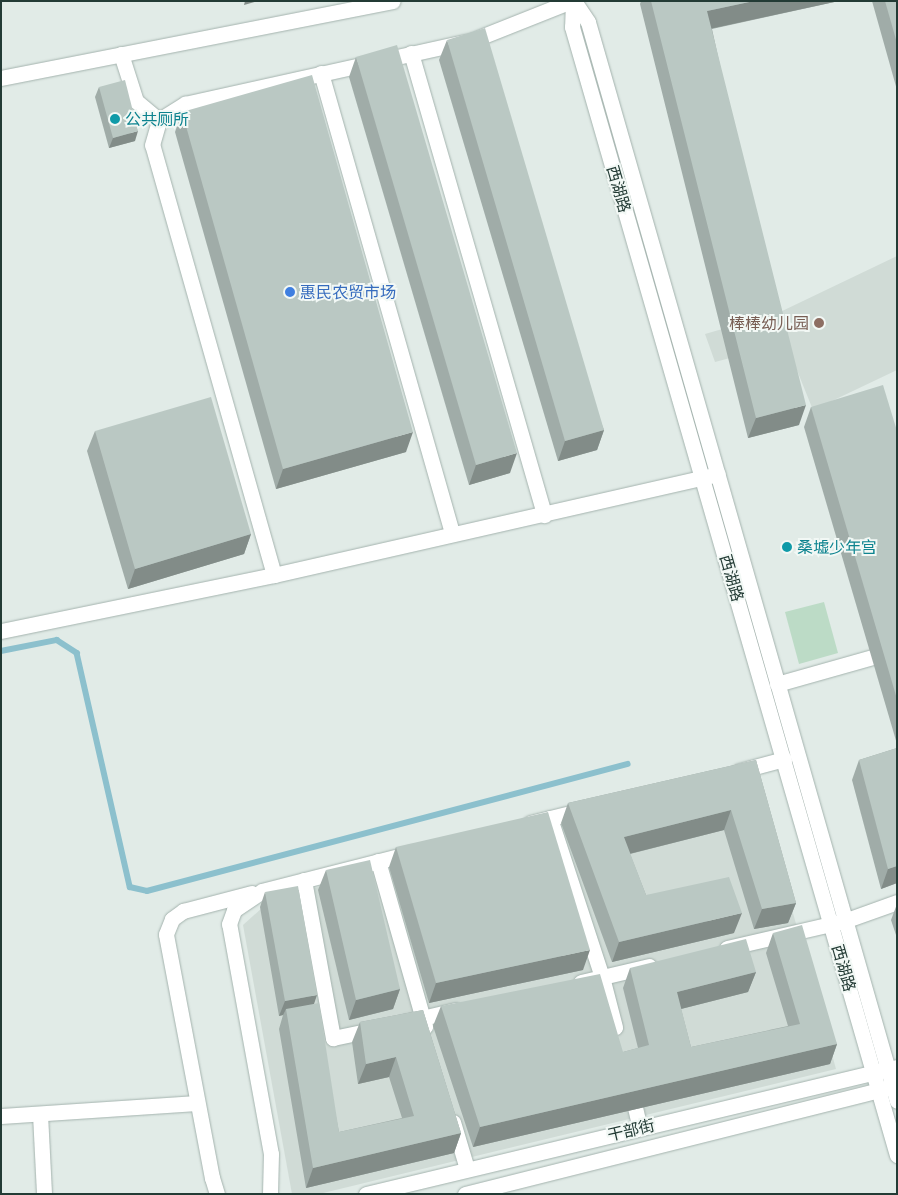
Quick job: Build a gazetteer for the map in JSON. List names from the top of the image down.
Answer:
{
  "streets": {
    "street": ["西湖路", "干部街"]
  },
  "crossings": [
    ["西湖路", "干部街"]
  ],
  "places": [
    "公共厕所",
    "惠民农贸市场",
    "棒棒幼儿园",
    "桑墟少年宫"
  ]
}
